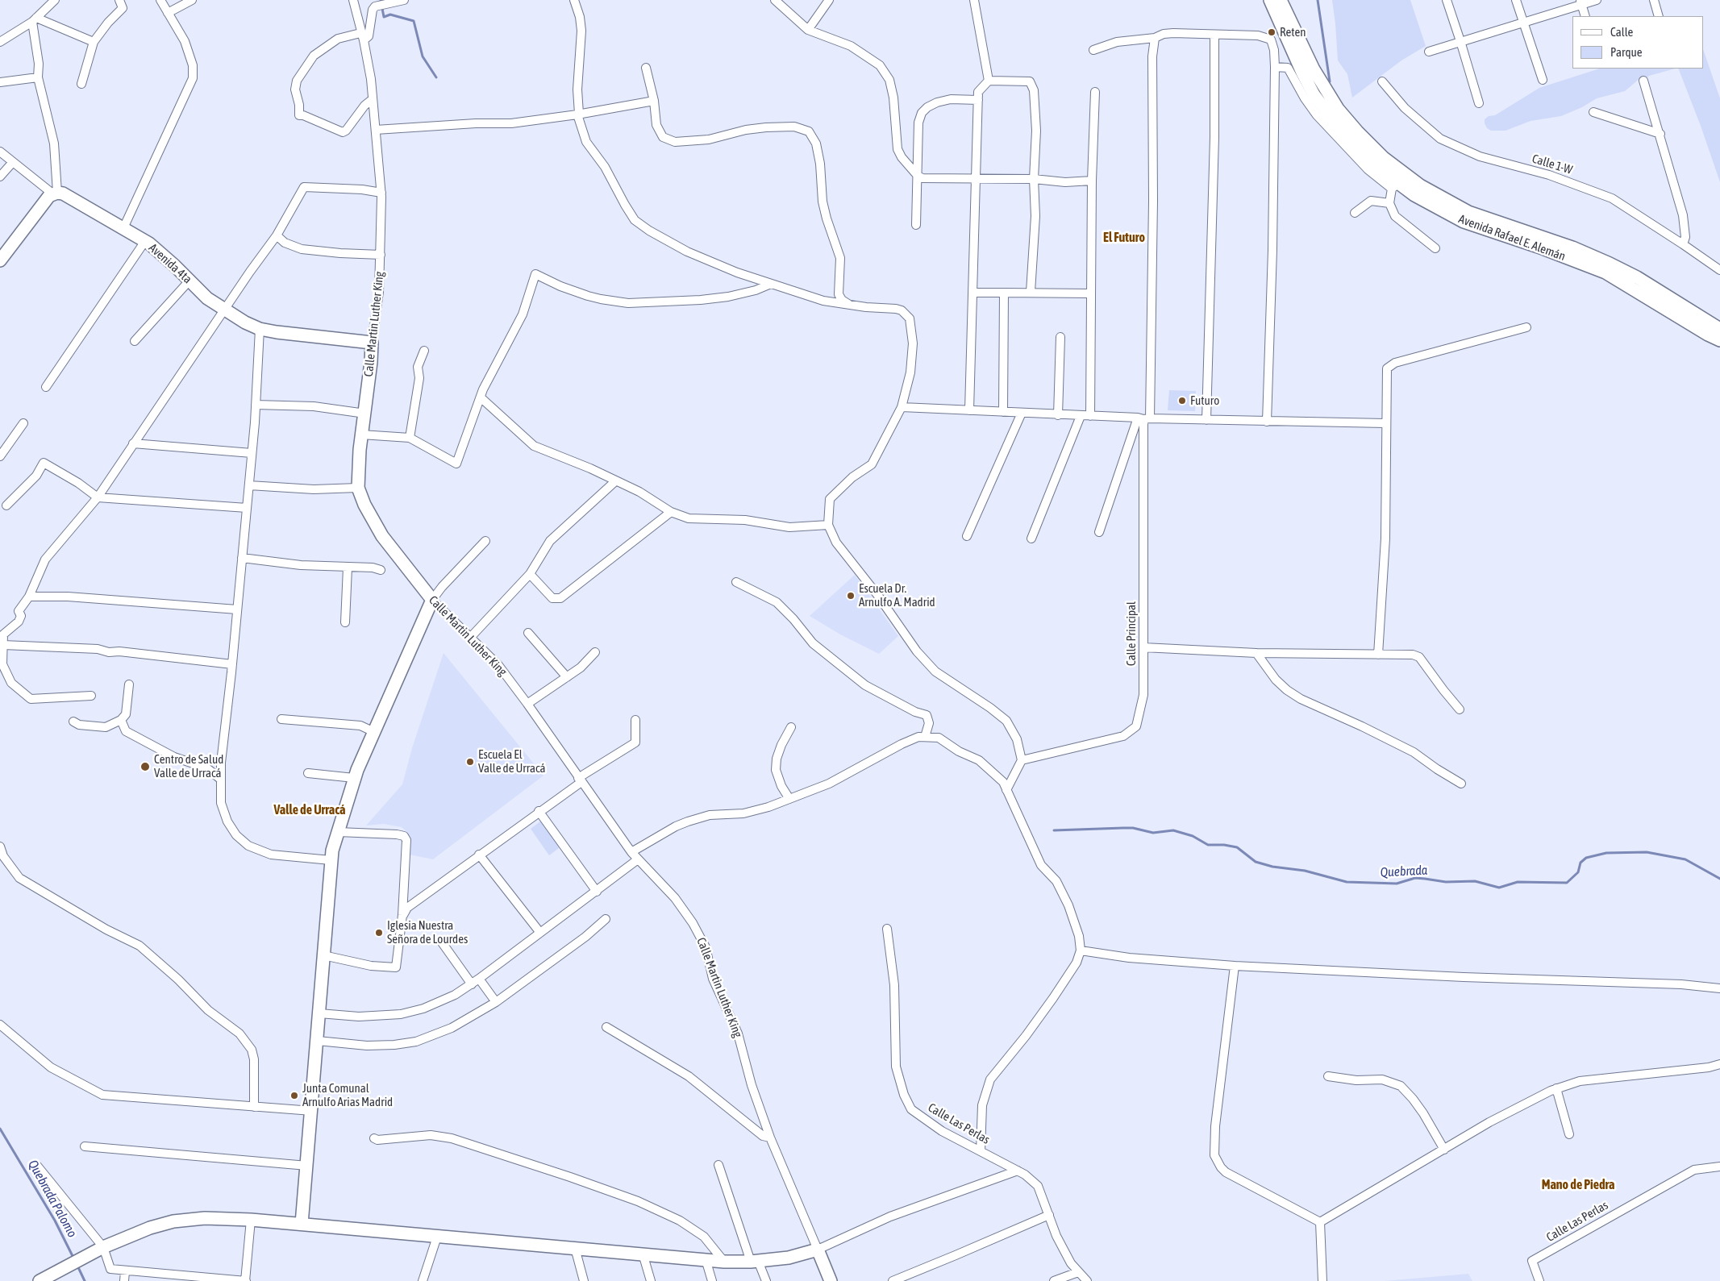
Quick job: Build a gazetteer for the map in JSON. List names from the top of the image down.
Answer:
{
  "streets": {
    "street": [
      "Calle 1-W",
      "Avenida Rafael E. Alemán",
      "Avenida 4ta",
      "Calle Martin Luther King",
      "Calle Principal",
      "Calle Las Perlas"
    ]
  },
  "crossings": [
    ["Avenida 4ta", "Calle Martin Luther King"]
  ],
  "districts": ["El Futuro", "Valle de Urracá", "Mano de Piedra"],
  "water": ["Quebrada", "Quebrada Palomo"],
  "places": [
    "Reten",
    "Futuro",
    "Escuela Dr. Arnulfo A. Madrid",
    "Escuela El Valle de Urracá",
    "Centro de Salud Valle de Urracá",
    "Iglesia Nuestra Señora de Lourdes",
    "Junta Comunal Arnulfo Arias Madrid"
  ],
  "legend": ["Calle", "Parque"]
}
